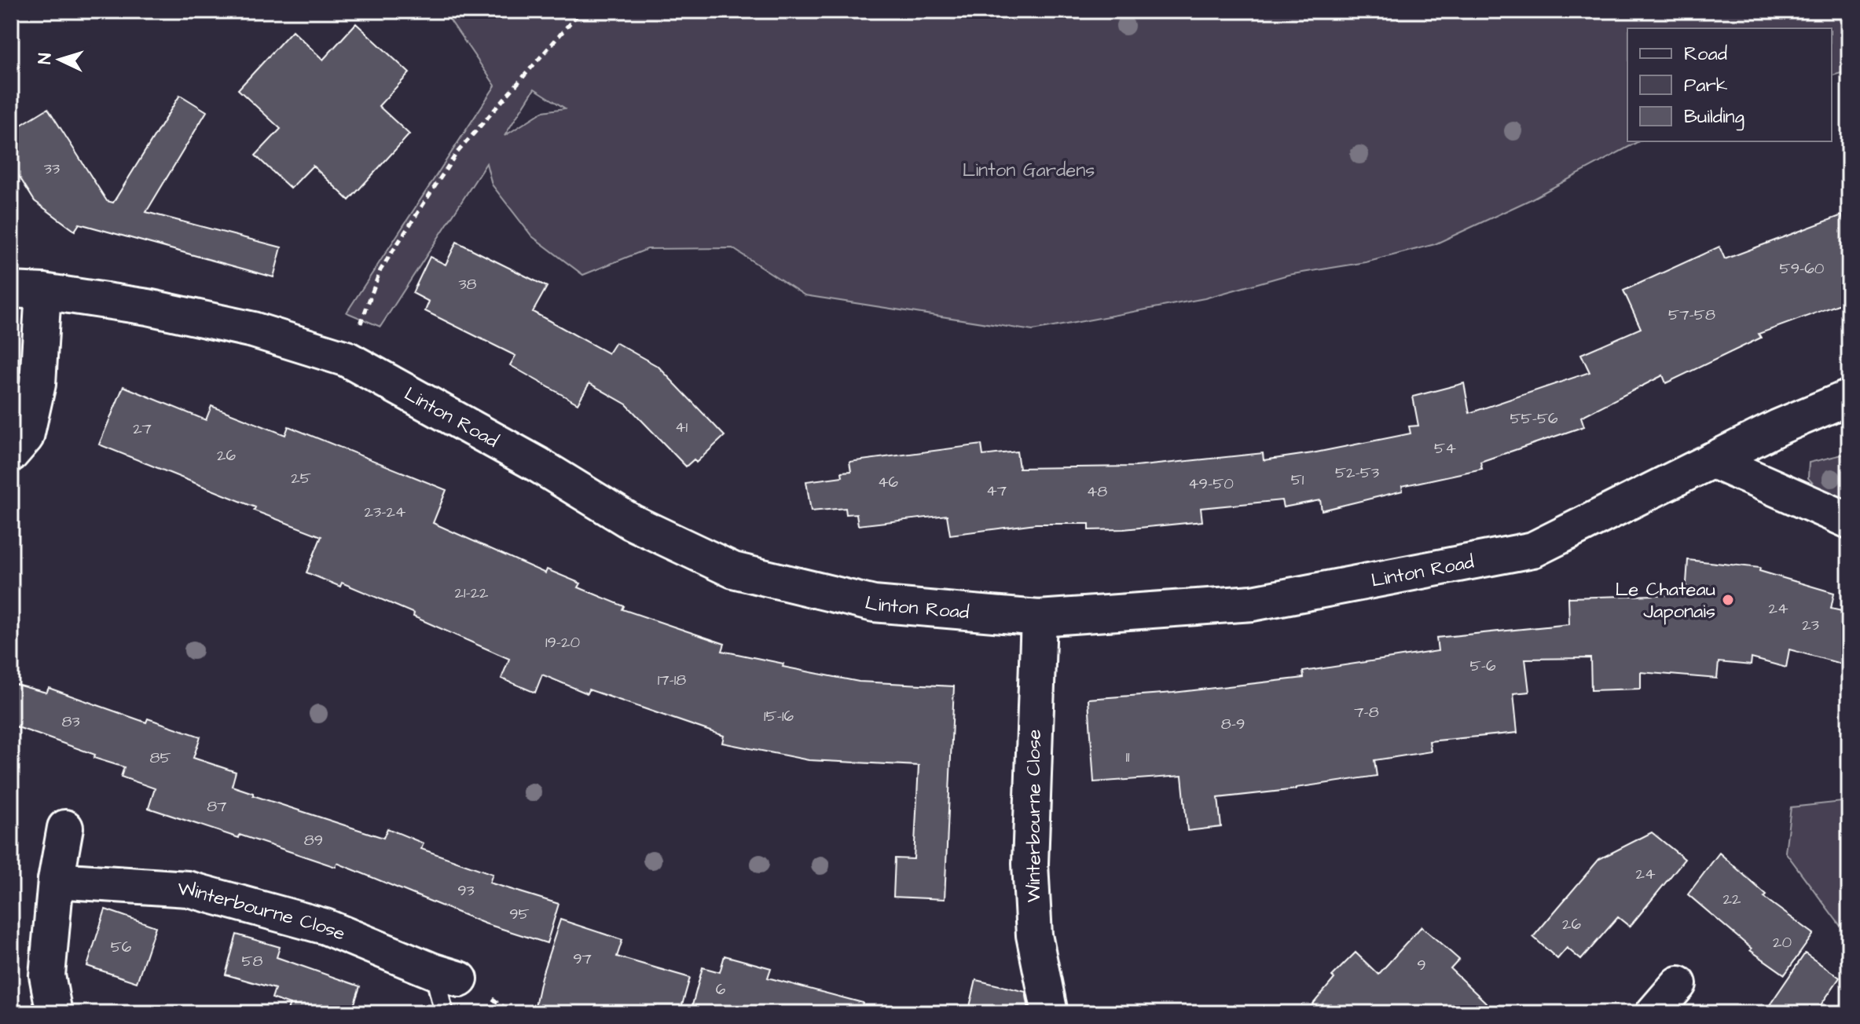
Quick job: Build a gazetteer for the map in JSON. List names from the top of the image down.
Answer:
{
  "streets": {
    "street": ["Linton Road", "Winterbourne Close"]
  },
  "crossings": [
    ["Linton Road", "Winterbourne Close"]
  ],
  "parks": ["Linton Gardens"],
  "places": ["Le Chateau Japonais"],
  "house_numbers": [
    "33",
    "59-60",
    "38",
    "57-58",
    "55-56",
    "41",
    "27",
    "54",
    "26",
    "52-53",
    "25",
    "51",
    "46",
    "49-50",
    "47",
    "48",
    "23-24",
    "21-22",
    "24",
    "23",
    "19-20",
    "5-6",
    "17-18",
    "7-8",
    "15-16",
    "83",
    "8-9",
    "11",
    "85",
    "87",
    "89",
    "24",
    "93",
    "22",
    "95",
    "26",
    "20",
    "56",
    "97",
    "58",
    "9",
    "6"
  ],
  "legend": ["Road", "Park", "Building"],
  "north": "left"
}
